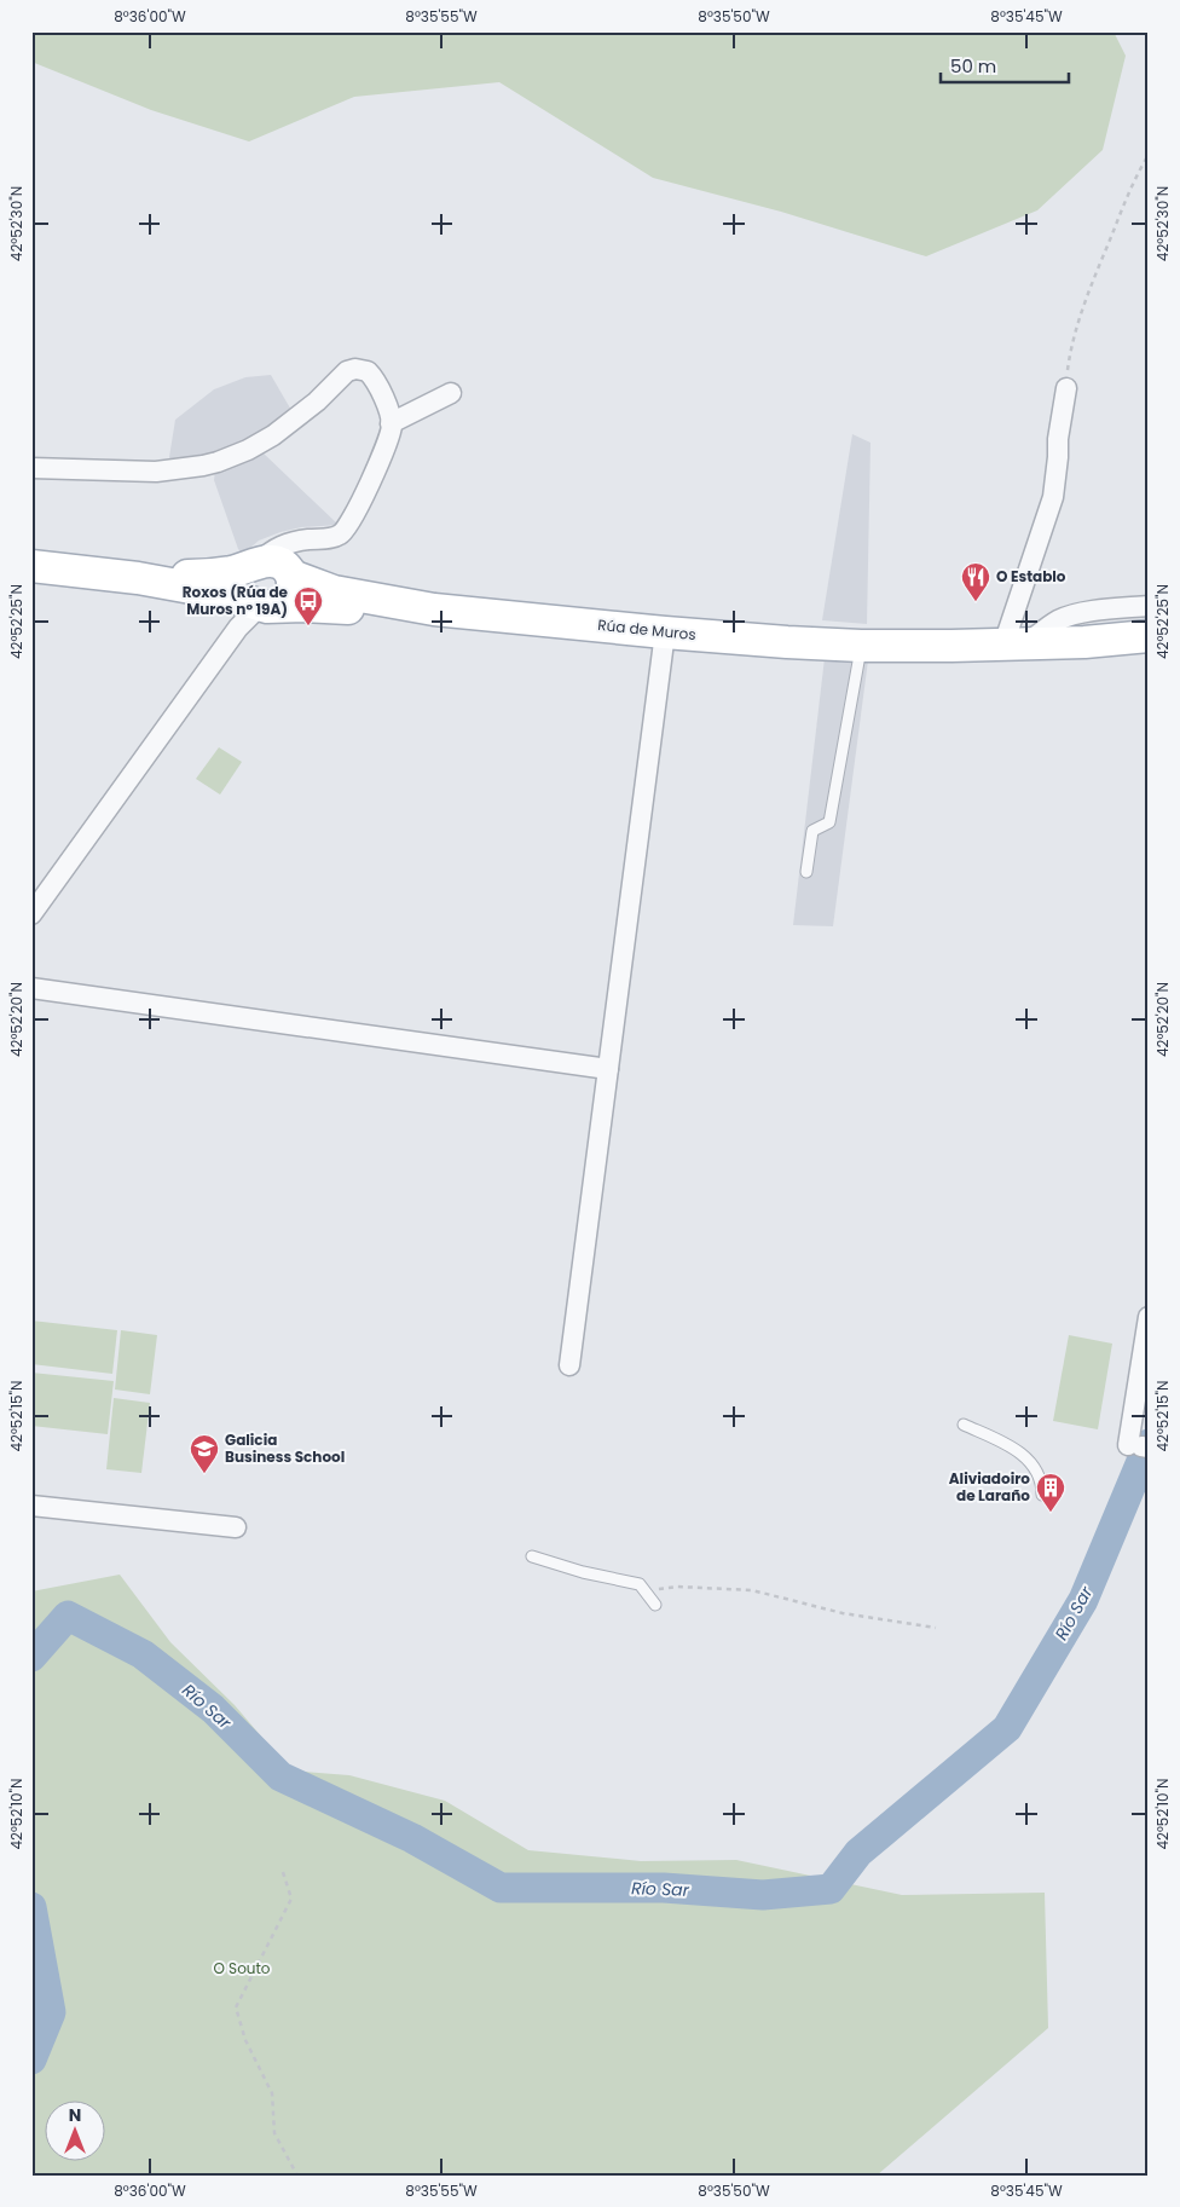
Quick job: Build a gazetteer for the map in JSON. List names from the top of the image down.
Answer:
{
  "streets": {
    "main road": ["Rúa de Muros"]
  },
  "water": ["Río Sar"],
  "parks": ["O Souto"],
  "places": {
    "restaurant": ["O Establo"],
    "bus stop": ["Roxos (Rúa de Muros n° 19A)"],
    "school or university": ["Galicia Business School"],
    "building": ["Aliviadoiro de Laraño"]
  },
  "scale_bar": "50 m",
  "north": "top",
  "coordinates": [
    "8°36'00\"W",
    "8°35'55\"W",
    "8°35'50\"W",
    "8°35'45\"W",
    "42°52'30\"N",
    "42°52'25\"N",
    "42°52'20\"N",
    "42°52'15\"N",
    "42°52'10\"N"
  ]
}
